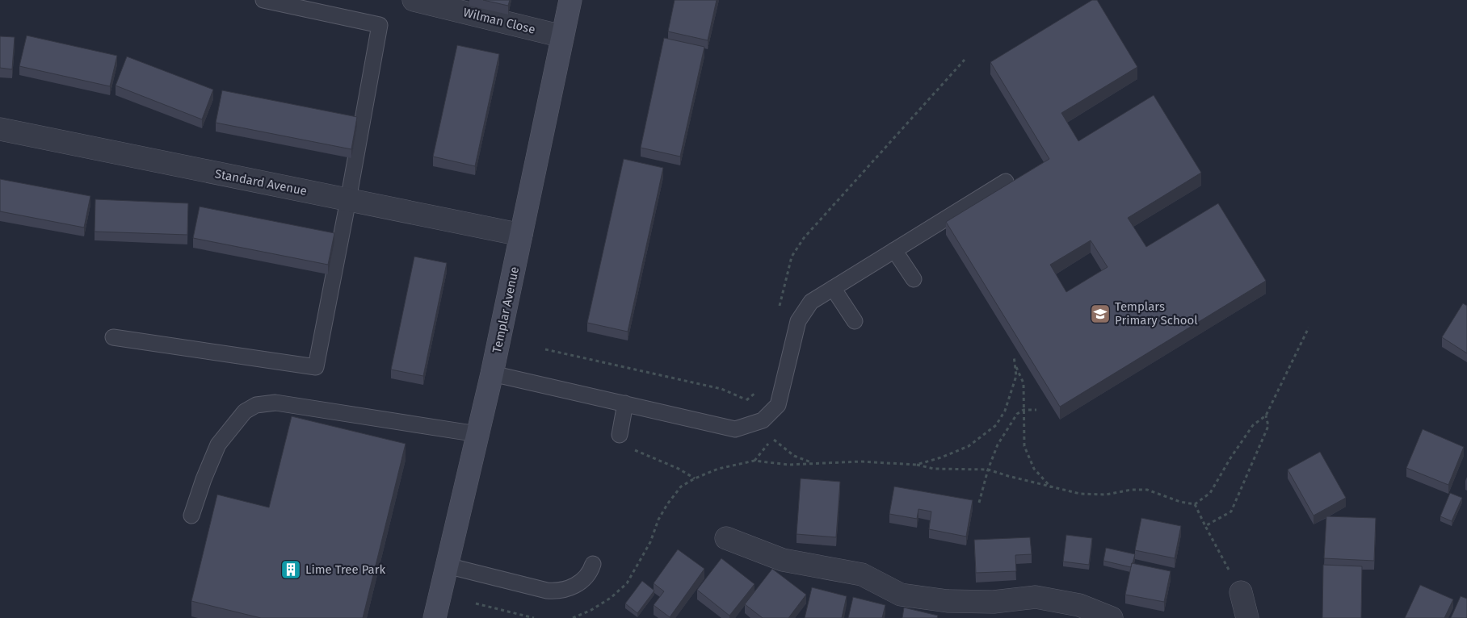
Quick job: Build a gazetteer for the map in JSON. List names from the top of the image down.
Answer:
{
  "streets": {
    "street": ["Wilman Close", "Standard Avenue", "Templar Avenue"]
  },
  "crossings": [
    ["Wilman Close", "Templar Avenue"],
    ["Standard Avenue", "Templar Avenue"]
  ],
  "places": {
    "school or university": ["Templars Primary School"],
    "building": ["Lime Tree Park"]
  }
}
